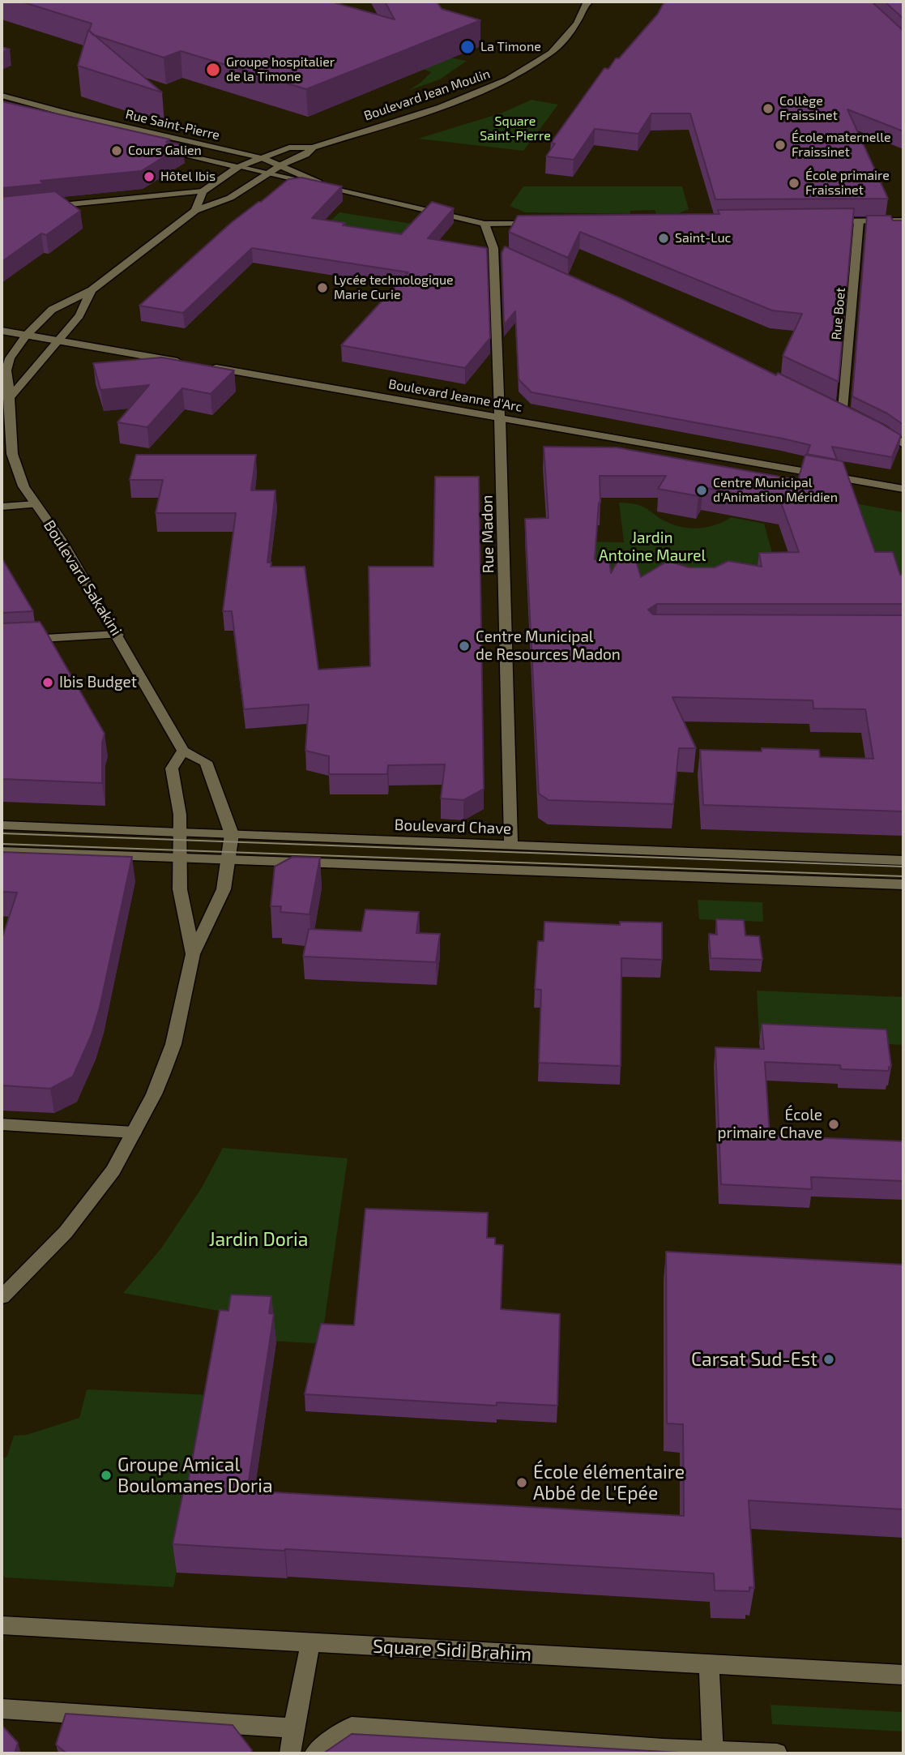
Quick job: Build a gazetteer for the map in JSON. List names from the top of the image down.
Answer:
{
  "streets": {
    "street": [
      "Boulevard Jean Moulin",
      "Rue Saint-Pierre",
      "Rue Boet",
      "Boulevard Jeanne d'Arc",
      "Rue Madon",
      "Boulevard Sakakini",
      "Boulevard Chave",
      "Square Sidi Brahim"
    ]
  },
  "crossings": [
    ["Boulevard Jean Moulin", "Rue Saint-Pierre"],
    ["Boulevard Jean Moulin", "Boulevard Sakakini"],
    ["Rue Saint-Pierre", "Rue Madon"],
    ["Rue Saint-Pierre", "Boulevard Sakakini"],
    ["Boulevard Jeanne d'Arc", "Rue Madon"],
    ["Rue Madon", "Boulevard Chave"],
    ["Boulevard Sakakini", "Boulevard Chave"]
  ],
  "parks": ["Square Saint-Pierre", "Jardin Antoine Maurel", "Jardin Doria"],
  "places": [
    "La Timone",
    "Groupe hospitalier de la Timone",
    "Collège Fraissinet",
    "École maternelle Fraissinet",
    "Cours Galien",
    "Hôtel Ibis",
    "École primaire Fraissinet",
    "Saint-Luc",
    "Lycée technologique Marie Curie",
    "Centre Municipal d'Animation Méridien",
    "Centre Municipal de Resources Madon",
    "Ibis Budget",
    "École primaire Chave",
    "Carsat Sud-Est",
    "Groupe Amical Boulomanes Doria",
    "École élémentaire Abbé de L'Epée"
  ]
}
